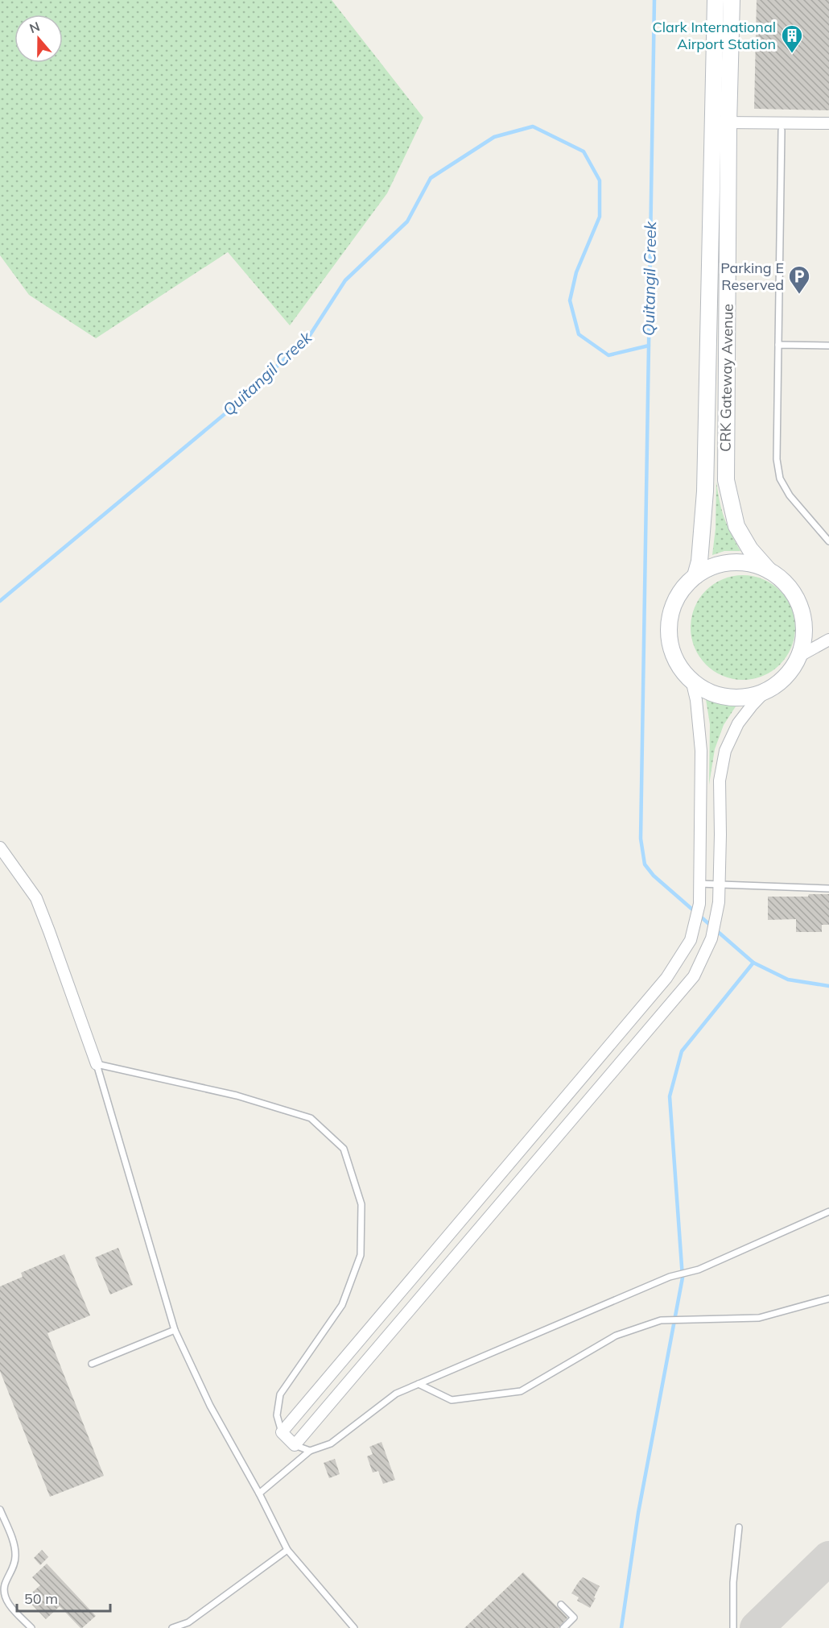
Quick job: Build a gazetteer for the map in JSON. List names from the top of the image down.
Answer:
{
  "streets": {
    "main road": ["CRK Gateway Avenue"]
  },
  "water": ["Quitangil Creek"],
  "places": {
    "building": ["Clark International Airport Station"],
    "parking": ["Parking E Reserved"]
  },
  "scale_bar": "50 m",
  "north": "top"
}
